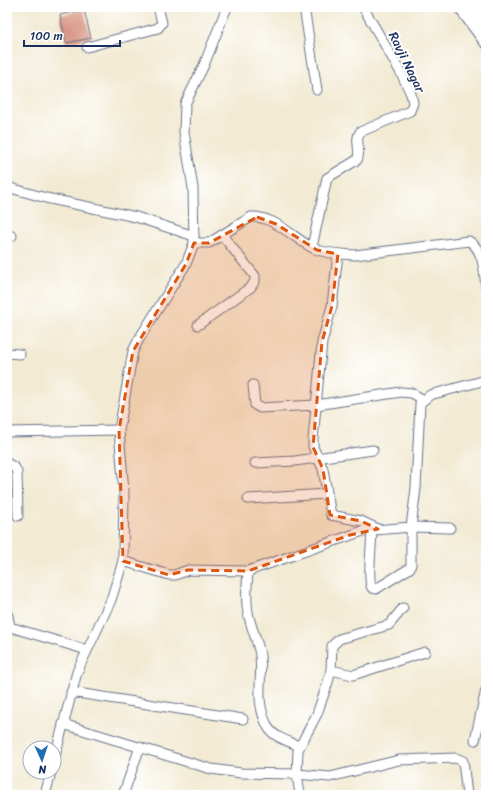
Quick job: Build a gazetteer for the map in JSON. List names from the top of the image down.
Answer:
{
  "streets": {
    "street": ["Ravji Nagar"]
  },
  "scale_bar": "100 m",
  "north": "bottom"
}
